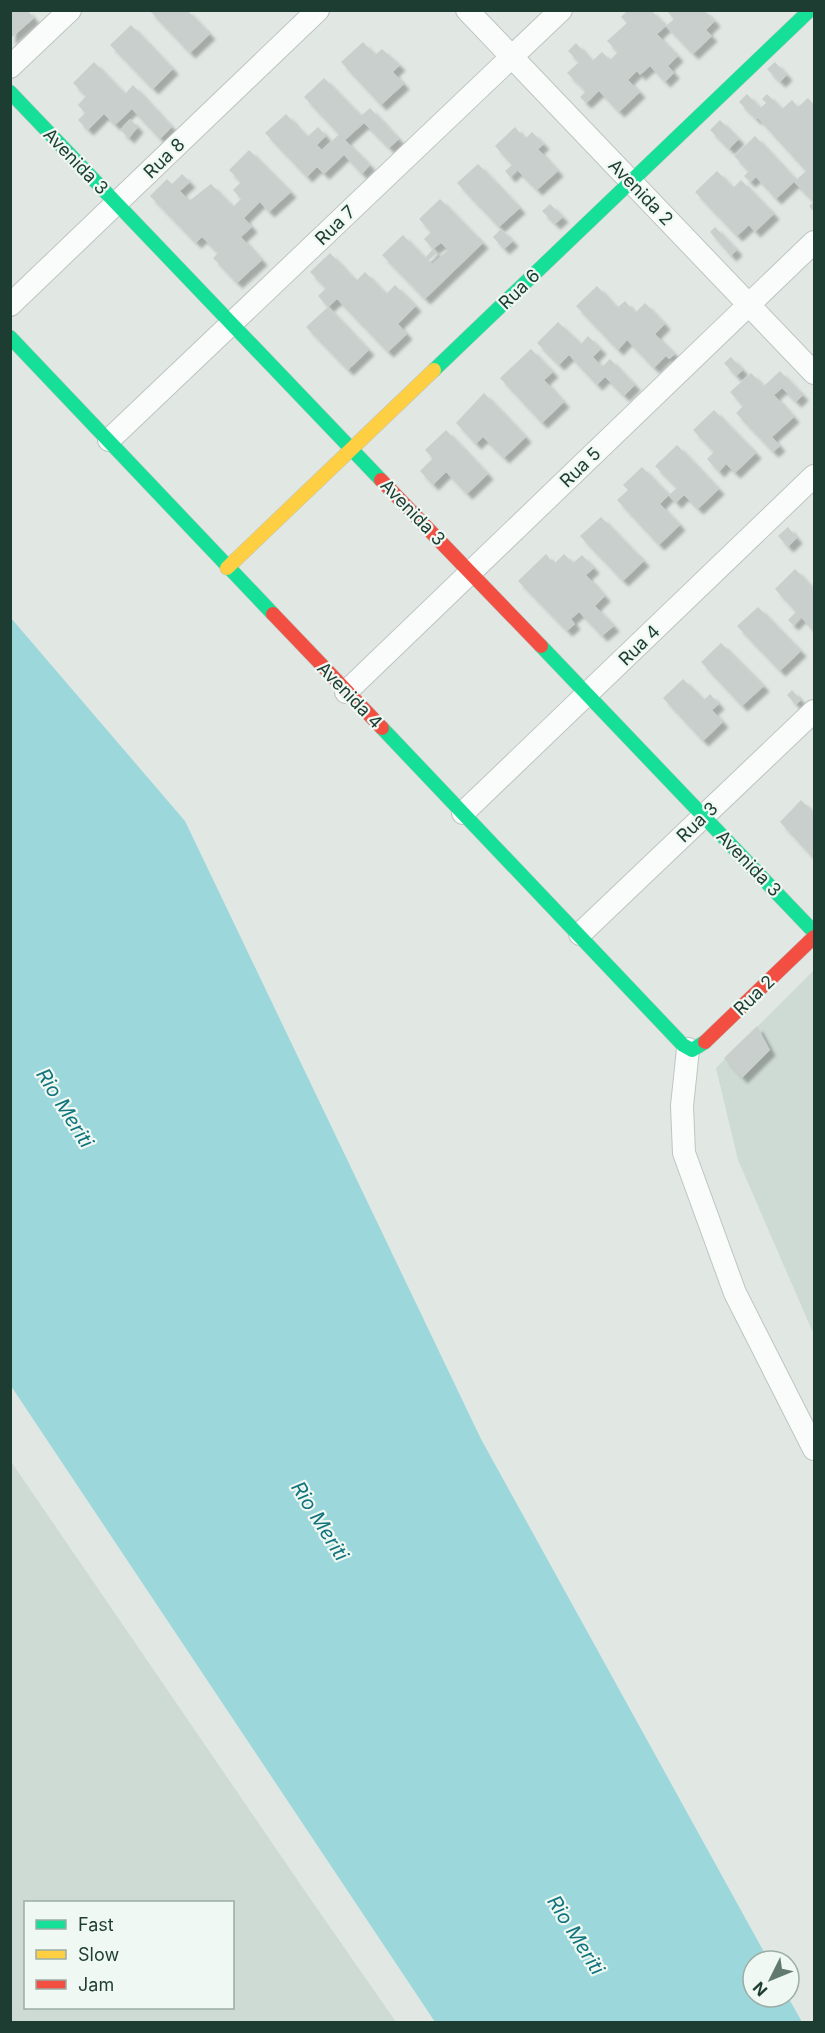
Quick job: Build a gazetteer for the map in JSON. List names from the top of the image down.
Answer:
{
  "streets": {
    "street": [
      "Rua 8",
      "Avenida 3",
      "Avenida 2",
      "Rua 7",
      "Rua 6",
      "Rua 5",
      "Rua 4",
      "Avenida 4",
      "Rua 3",
      "Rua 2"
    ]
  },
  "crossings": [
    ["Rua 8", "Avenida 3"],
    ["Avenida 3", "Rua 7"],
    ["Avenida 3", "Rua 6"],
    ["Avenida 3", "Rua 5"],
    ["Avenida 3", "Rua 4"],
    ["Avenida 3", "Rua 3"],
    ["Avenida 2", "Rua 7"],
    ["Avenida 2", "Rua 6"],
    ["Avenida 2", "Rua 5"],
    ["Rua 7", "Avenida 4"],
    ["Rua 6", "Avenida 4"],
    ["Rua 5", "Avenida 4"],
    ["Rua 4", "Avenida 4"],
    ["Avenida 4", "Rua 3"],
    ["Avenida 4", "Rua 2"]
  ],
  "water": ["Rio Meriti"],
  "legend": ["Fast", "Slow", "Jam"],
  "north": "bottom left"
}
